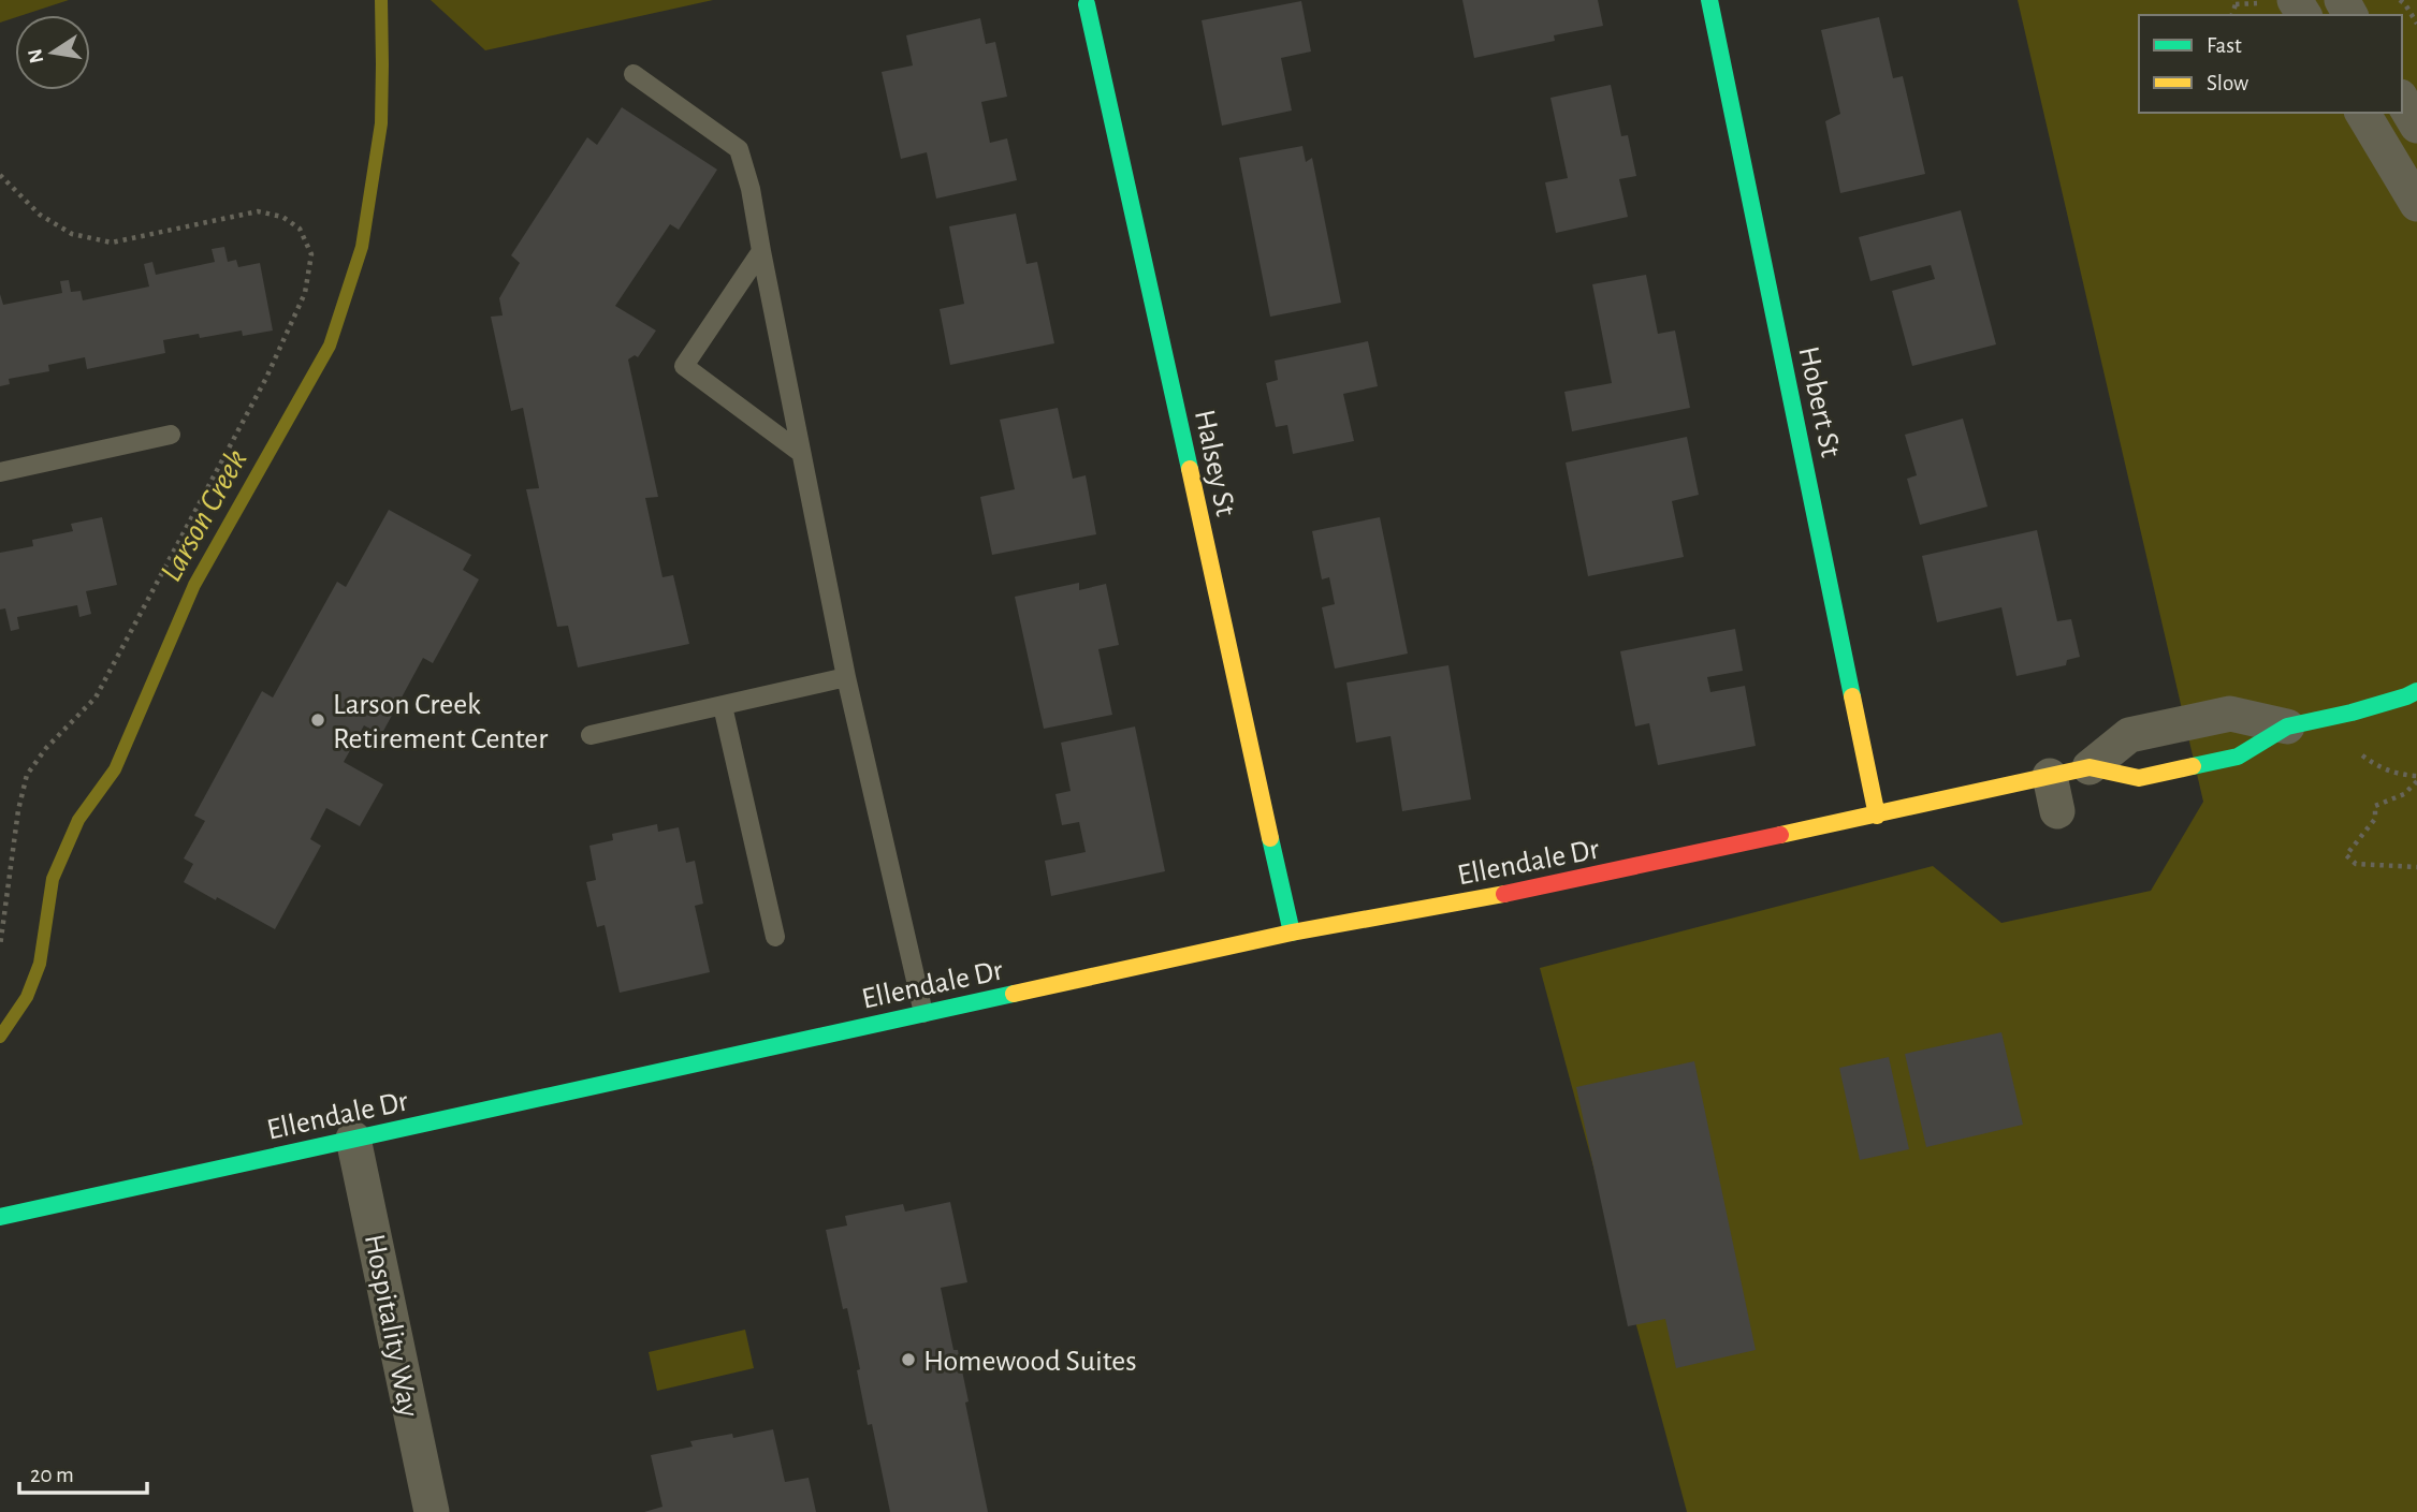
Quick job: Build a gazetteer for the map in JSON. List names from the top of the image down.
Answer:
{
  "streets": {
    "street": [
      "Hobert St",
      "Halsey St",
      "Ellendale Dr",
      "Hospitality Way"
    ]
  },
  "crossings": [
    ["Hobert St", "Ellendale Dr"],
    ["Halsey St", "Ellendale Dr"],
    ["Ellendale Dr", "Hospitality Way"]
  ],
  "water": ["Larson Creek"],
  "places": ["Larson Creek Retirement Center", "Homewood Suites"],
  "legend": ["Fast", "Slow"],
  "scale_bar": "20 m",
  "north": "left"
}
